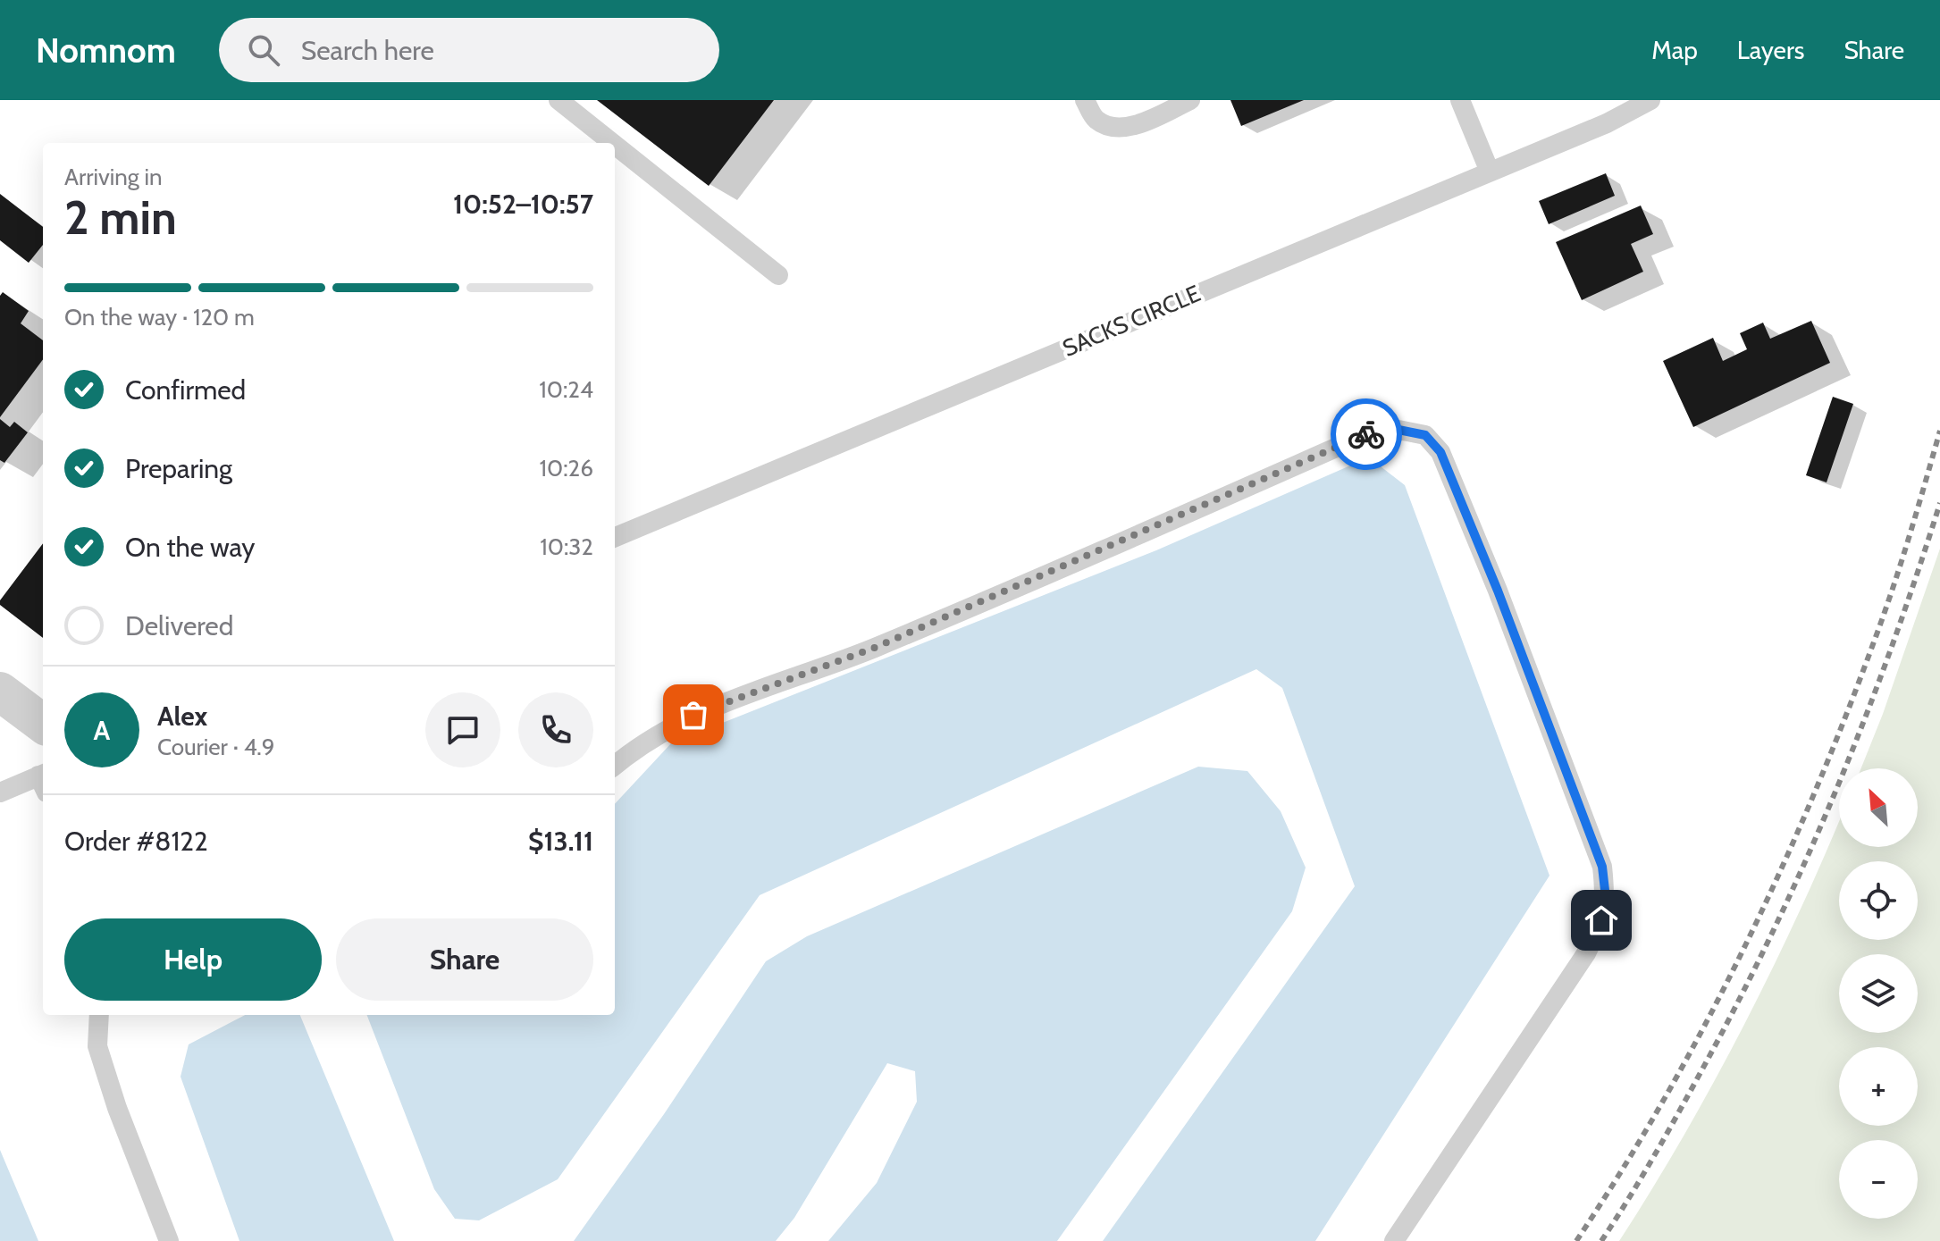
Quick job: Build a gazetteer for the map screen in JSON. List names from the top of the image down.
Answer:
{
  "streets": {
    "lane": ["SACKS CIRCLE"]
  },
  "north": "top left",
  "page": {
    "header": "Nomnom",
    "search": "Search here",
    "nav": ["Map", "Layers", "Share"],
    "heading": ["2 min", "Arriving in", "10:52–10:57"],
    "panel": [
      "Alex",
      "Courier · 4.9",
      "Order #8122",
      "$13.11"
    ],
    "bar": "On the way · 120 m",
    "list": [
      ["Confirmed", "10:24"],
      ["Preparing", "10:26"],
      ["On the way", "10:32"],
      "Delivered"
    ],
    "round": "A",
    "map_buttons": ["+", "−"],
    "buttons": ["Help", "Share"]
  }
}
